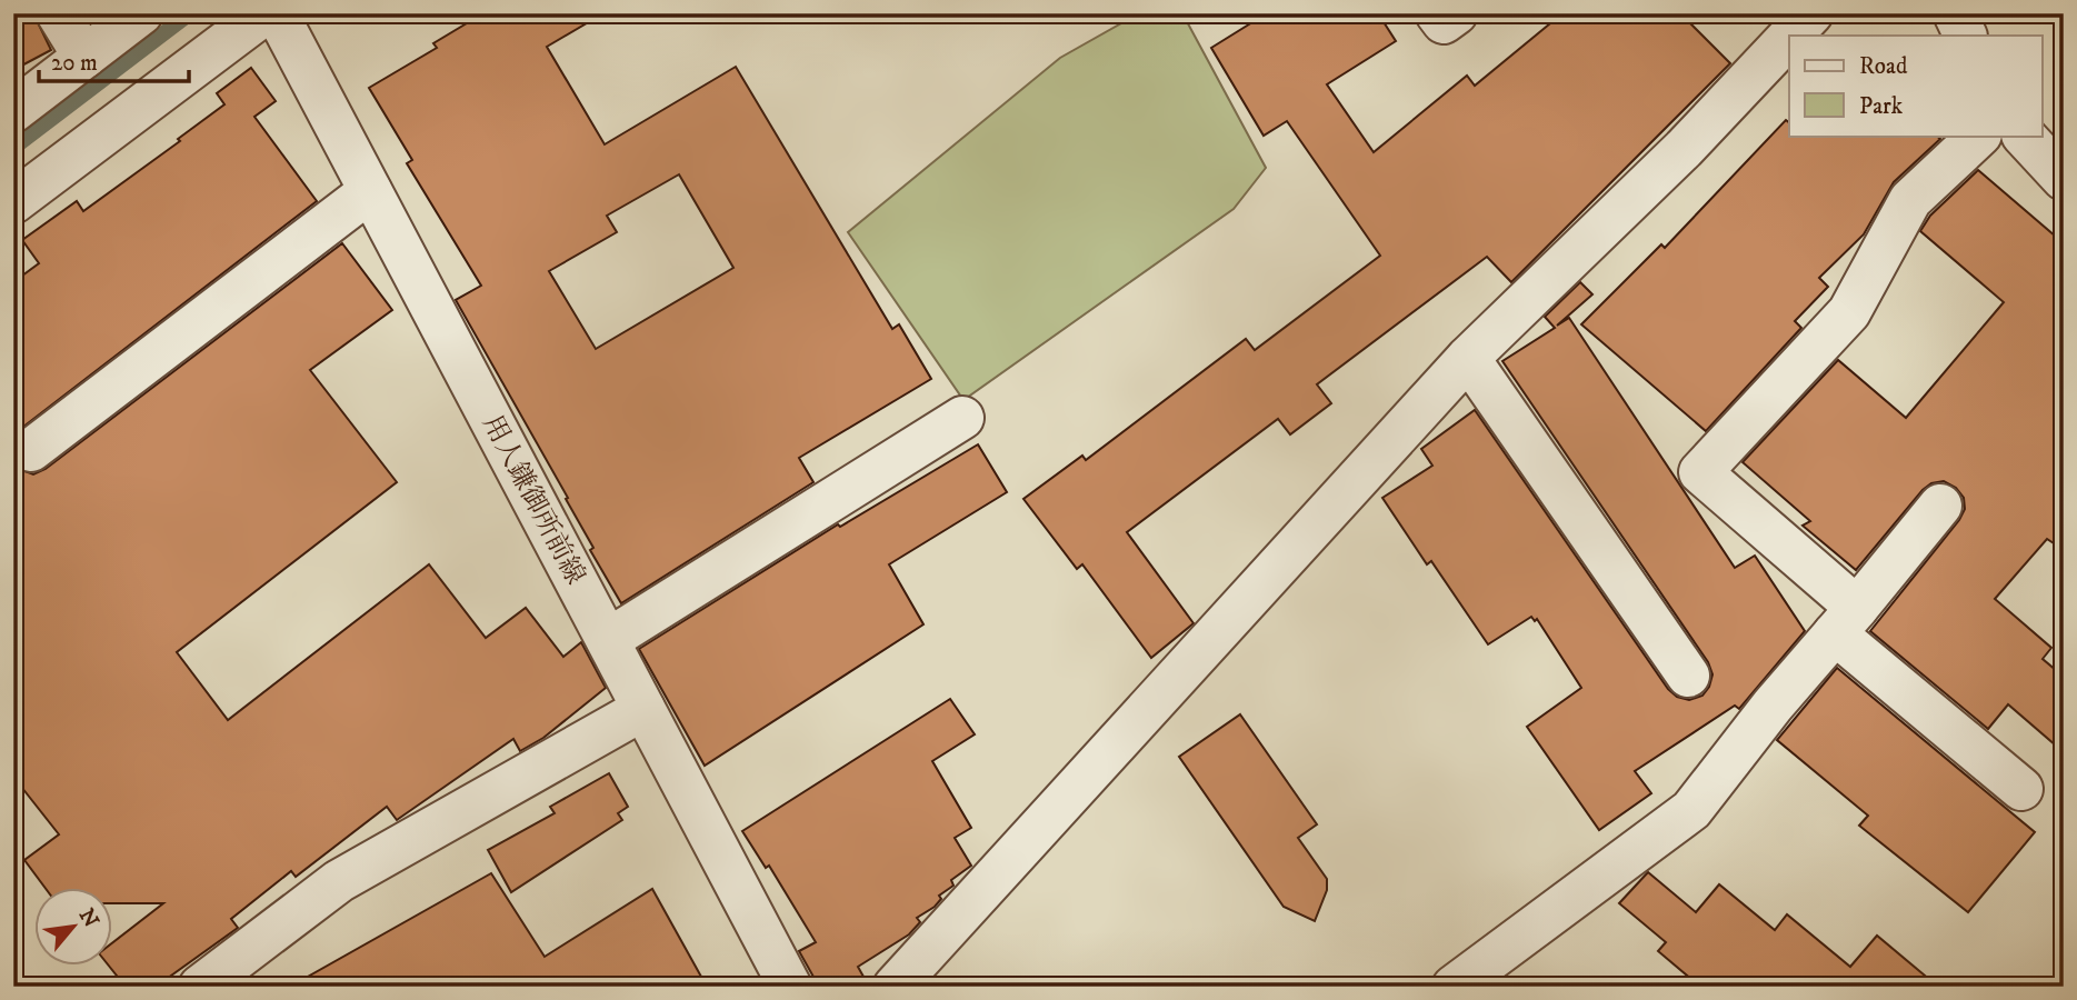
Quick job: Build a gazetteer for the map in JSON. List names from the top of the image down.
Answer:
{
  "streets": {
    "street": ["用人鎌御所前線"]
  },
  "legend": ["Road", "Park"],
  "scale_bar": "20 m",
  "north": "top right"
}
